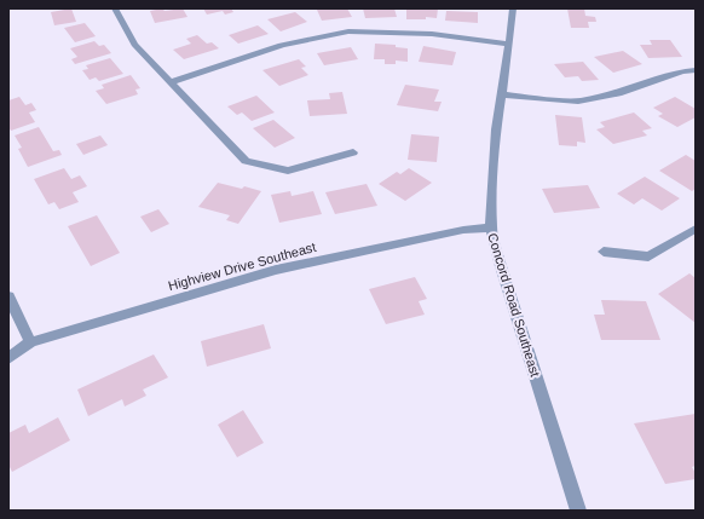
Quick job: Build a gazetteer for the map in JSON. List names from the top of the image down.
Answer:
{
  "streets": {
    "street": ["Highview Drive Southeast", "Concord Road Southeast"]
  },
  "crossings": [
    ["Highview Drive Southeast", "Concord Road Southeast"]
  ]
}
